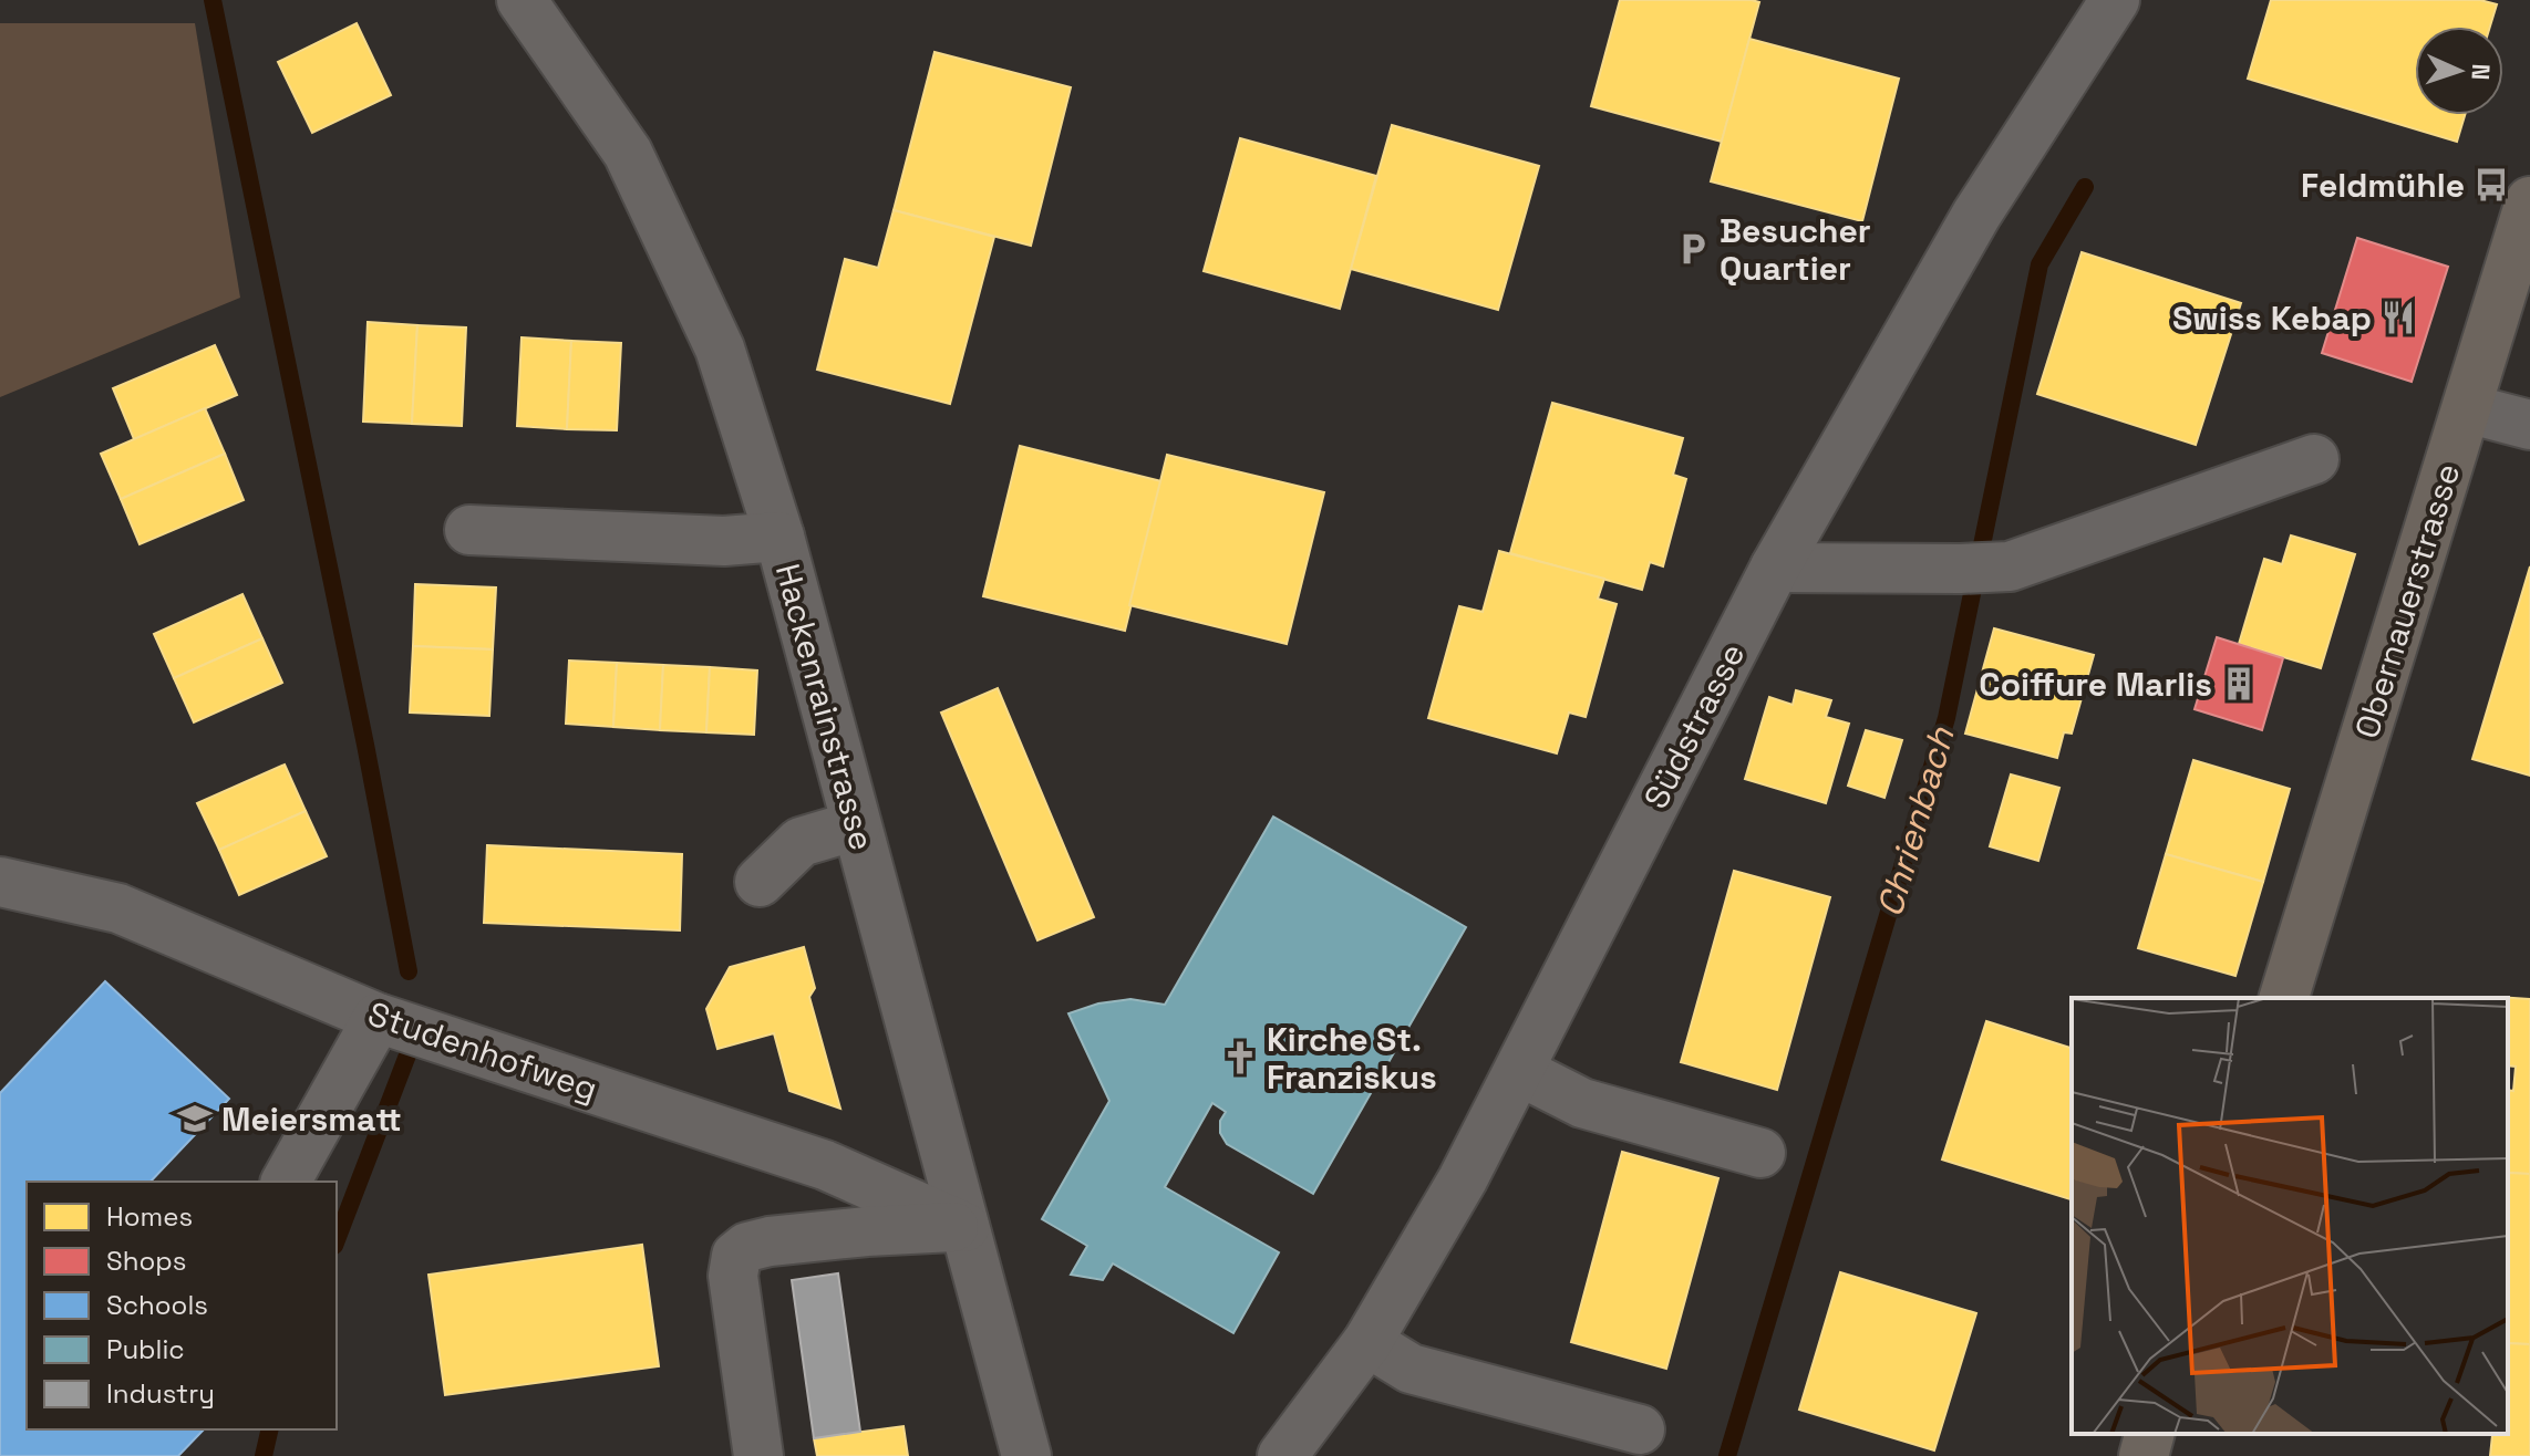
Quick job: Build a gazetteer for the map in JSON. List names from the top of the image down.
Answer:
{
  "streets": {
    "main road": ["Obernauerstrasse"],
    "street": ["Hackenrainstrasse", "Südstrasse", "Studenhofweg"]
  },
  "crossings": [
    ["Hackenrainstrasse", "Studenhofweg"]
  ],
  "water": ["Chrienbach"],
  "places": {
    "bus stop": ["Feldmühle"],
    "parking": ["Besucher Quartier"],
    "restaurant": ["Swiss Kebap"],
    "building": ["Coiffure Marlis"],
    "church": ["Kirche St. Franziskus"],
    "school or university": ["Meiersmatt"]
  },
  "legend": [
    "Homes",
    "Shops",
    "Schools",
    "Public",
    "Industry"
  ],
  "north": "right"
}
